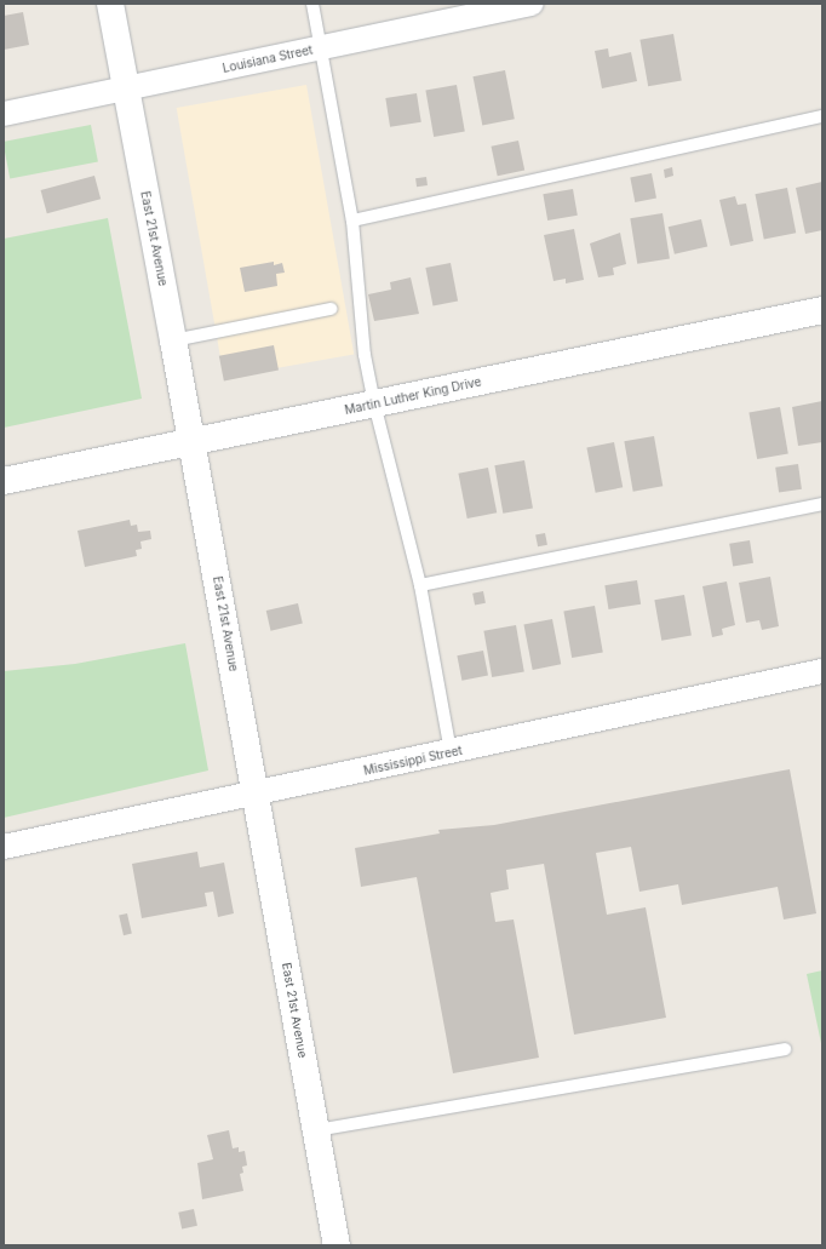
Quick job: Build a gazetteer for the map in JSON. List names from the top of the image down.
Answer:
{
  "streets": {
    "street": [
      "Louisiana Street",
      "East 21st Avenue",
      "Martin Luther King Drive",
      "Mississippi Street"
    ]
  },
  "crossings": [
    ["Louisiana Street", "East 21st Avenue"],
    ["East 21st Avenue", "Martin Luther King Drive"],
    ["East 21st Avenue", "Mississippi Street"]
  ]
}
